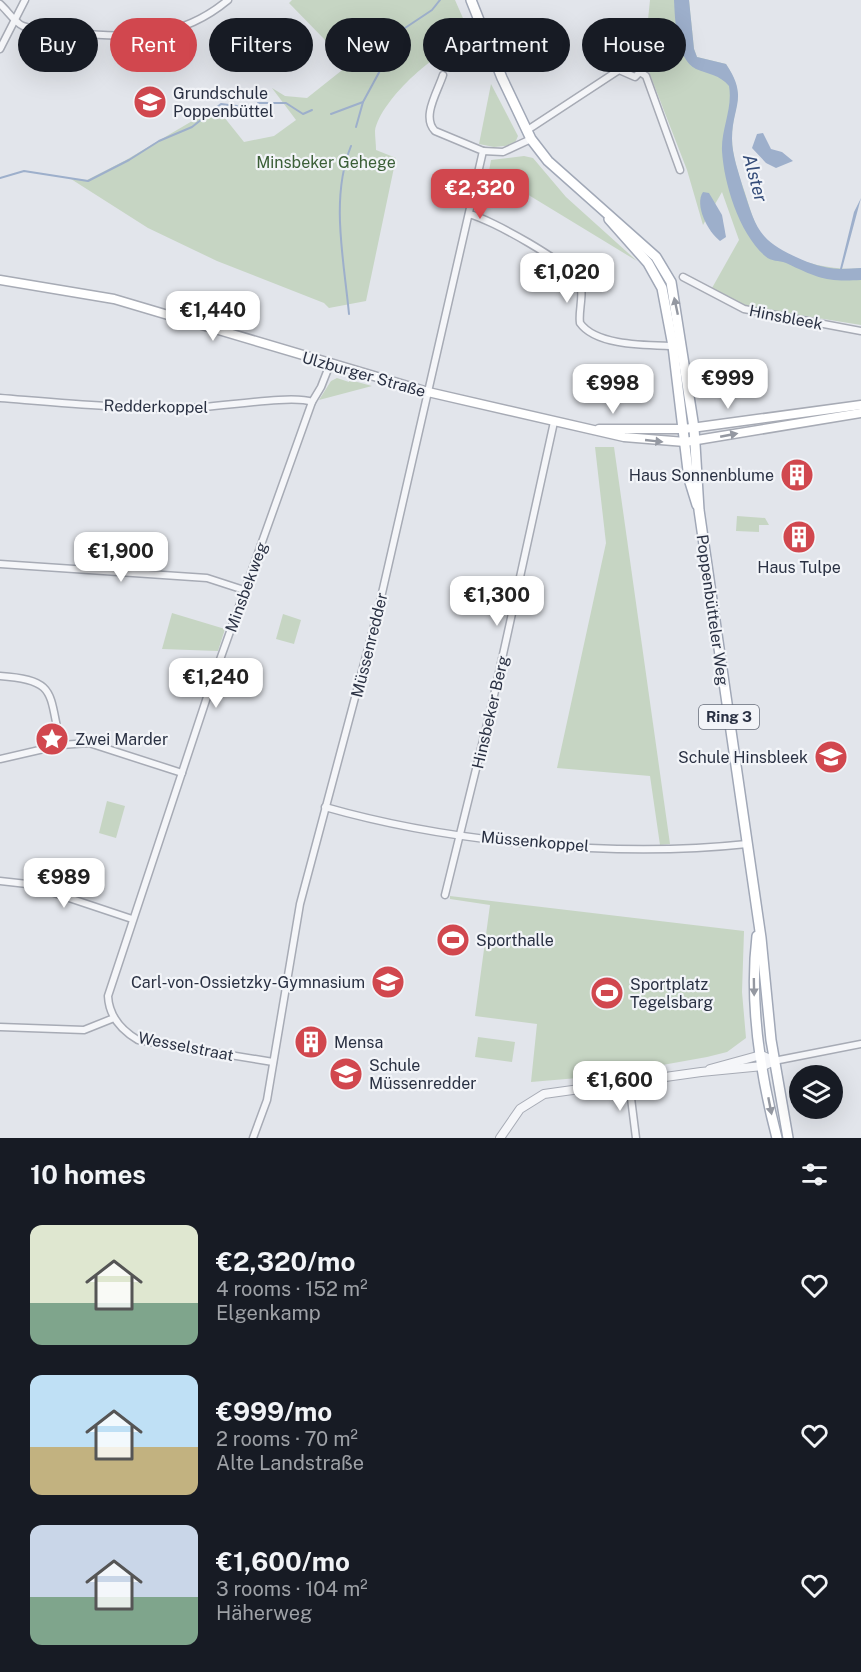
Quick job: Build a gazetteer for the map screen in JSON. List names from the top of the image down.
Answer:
{
  "streets": {
    "main road": ["Ulzburger Straße", "Poppenbütteler Weg", "Ring 3"],
    "street": [
      "Hinsbleek",
      "Redderkoppel",
      "Minsbekweg",
      "Müssenredder",
      "Hinsbeker Berg",
      "Müssenkoppel",
      "Wesselstraat"
    ]
  },
  "crossings": [
    ["Ulzburger Straße", "Minsbekweg"],
    ["Ulzburger Straße", "Poppenbütteler Weg"],
    ["Ulzburger Straße", "Müssenredder"],
    ["Ulzburger Straße", "Hinsbeker Berg"],
    ["Redderkoppel", "Minsbekweg"],
    ["Minsbekweg", "Wesselstraat"],
    ["Poppenbütteler Weg", "Müssenkoppel"],
    ["Müssenredder", "Müssenkoppel"],
    ["Müssenredder", "Wesselstraat"],
    ["Hinsbeker Berg", "Müssenkoppel"]
  ],
  "water": ["Alster"],
  "parks": ["Minsbeker Gehege"],
  "places": {
    "school or university": [
      "Grundschule Poppenbüttel",
      "Schule Hinsbleek",
      "Carl-von-Ossietzky-Gymnasium",
      "Schule Müssenredder"
    ],
    "building": ["Haus Sonnenblume", "Haus Tulpe", "Mensa"],
    "place": ["Zwei Marder"],
    "sports": ["Sporthalle", "Sportplatz Tegelsbarg"]
  },
  "page": {
    "chip": [
      "Buy",
      "Rent",
      "Filters",
      "New",
      "Apartment",
      "House"
    ],
    "price": [
      "€2,320",
      "€1,020",
      "€1,440",
      "€999",
      "€998",
      "€1,900",
      "€1,300",
      "€1,240",
      "€989",
      "€1,600"
    ],
    "heading": "10 homes",
    "list": [
      {
        "name": "€2,320/mo",
        "note": "4 rooms · 152 m² · Elgenkamp"
      },
      {
        "name": "€999/mo",
        "note": "2 rooms · 70 m² · Alte Landstraße"
      },
      {
        "name": "€1,600/mo",
        "note": "3 rooms · 104 m² · Häherweg"
      }
    ]
  }
}
